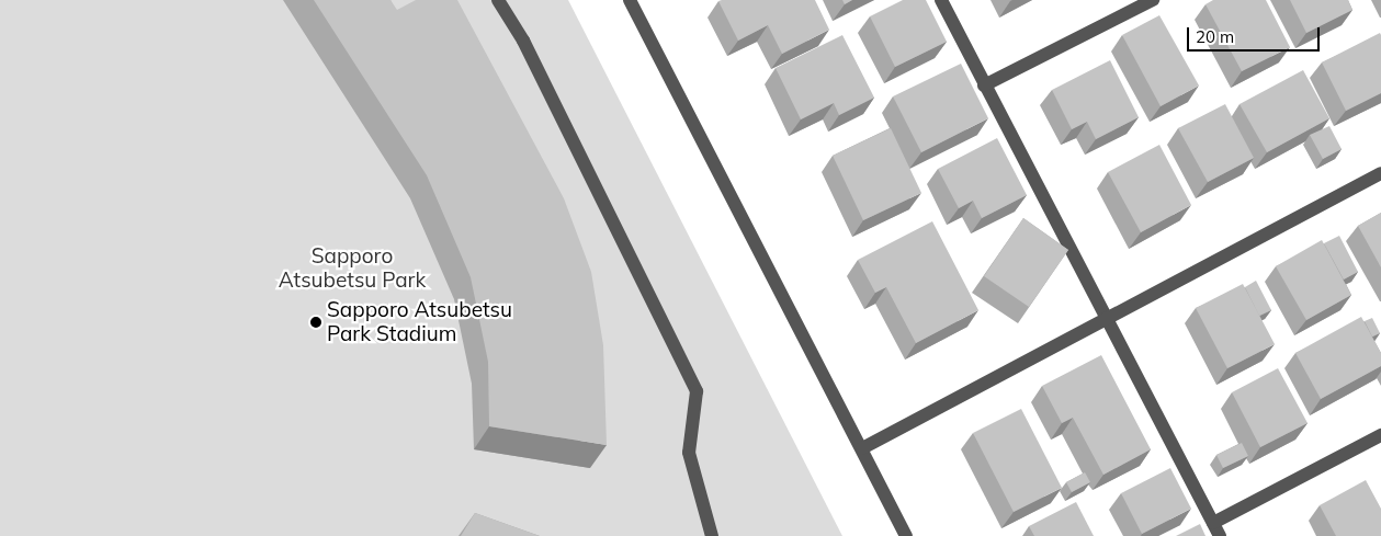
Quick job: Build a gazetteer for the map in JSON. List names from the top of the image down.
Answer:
{
  "parks": ["Sapporo Atsubetsu Park"],
  "places": ["Sapporo Atsubetsu Park Stadium"],
  "scale_bar": "20 m"
}
